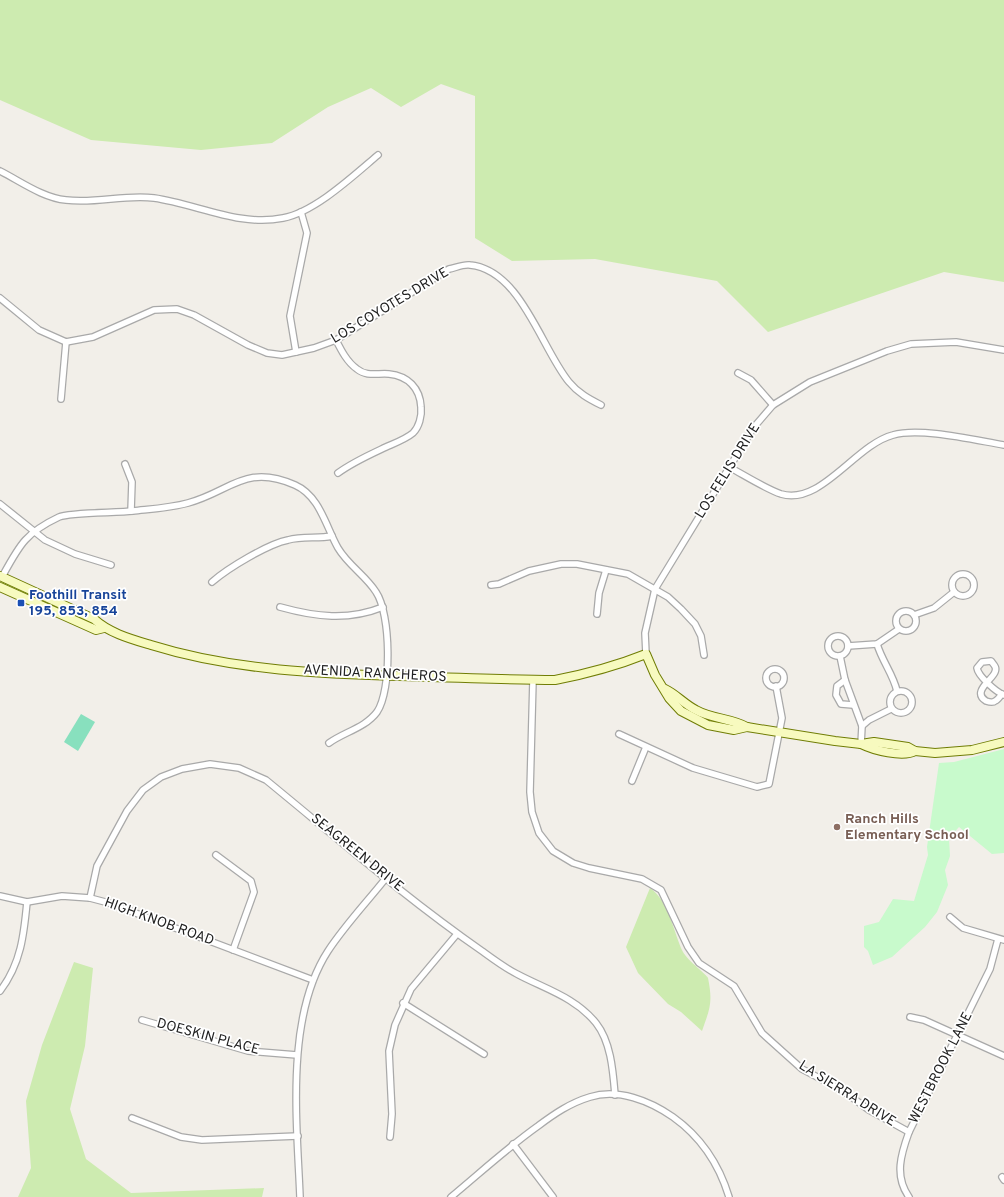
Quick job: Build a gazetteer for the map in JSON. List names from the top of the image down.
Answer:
{
  "streets": {
    "main road": ["AVENIDA RANCHEROS"],
    "street": [
      "LOS COYOTES DRIVE",
      "LOS FELIS DRIVE",
      "SEAGREEN DRIVE",
      "HIGH KNOB ROAD",
      "DOESKIN PLACE",
      "WESTBROOK LANE",
      "LA SIERRA DRIVE"
    ]
  },
  "crossings": [
    ["LOS FELIS DRIVE", "AVENIDA RANCHEROS"],
    ["AVENIDA RANCHEROS", "LA SIERRA DRIVE"],
    ["SEAGREEN DRIVE", "HIGH KNOB ROAD"],
    ["WESTBROOK LANE", "LA SIERRA DRIVE"]
  ],
  "places": {
    "transit": ["Foothill Transit 195, 853, 854"],
    "other": ["Ranch Hills Elementary School"]
  }
}
